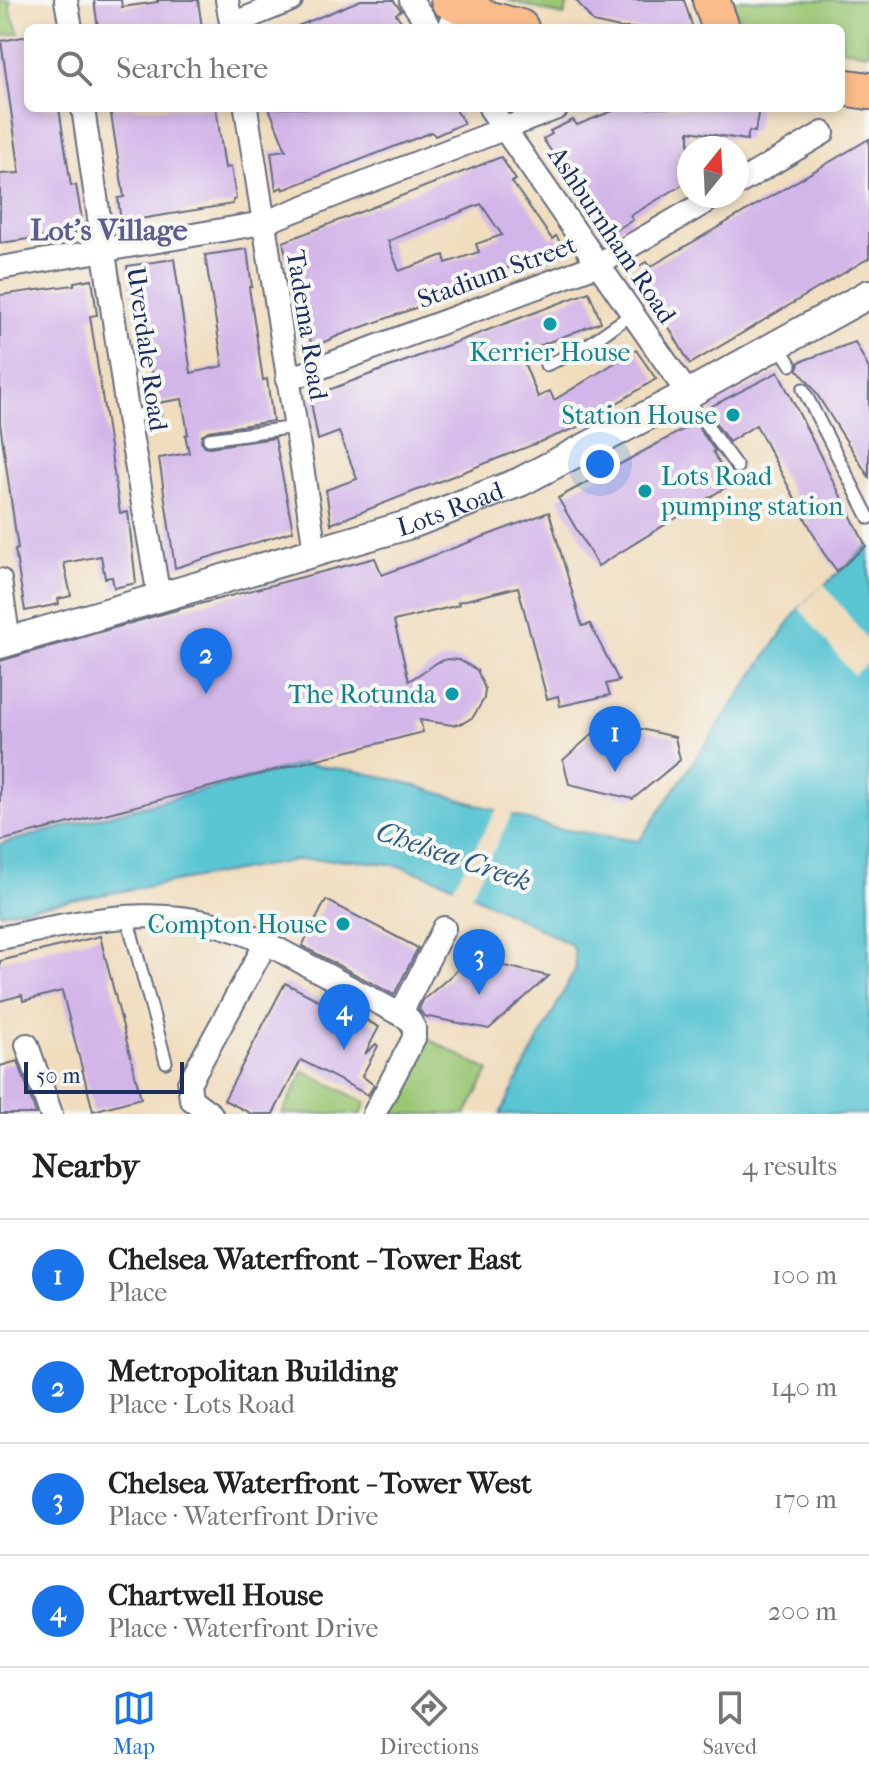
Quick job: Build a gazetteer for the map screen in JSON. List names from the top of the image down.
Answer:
{
  "streets": {
    "street": [
      "Ashburnham Road",
      "Stadium Street",
      "Tadema Road",
      "Uverdale Road",
      "Lots Road"
    ]
  },
  "crossings": [
    ["Ashburnham Road", "Stadium Street"],
    ["Ashburnham Road", "Lots Road"],
    ["Stadium Street", "Tadema Road"],
    ["Tadema Road", "Lots Road"],
    ["Uverdale Road", "Lots Road"]
  ],
  "districts": ["Lot's Village"],
  "water": ["Chelsea Creek"],
  "places": [
    "Kerrier House",
    "Station House",
    "Lots Road pumping station",
    "The Rotunda",
    "Compton House"
  ],
  "scale_bar": "50 m",
  "north": "top",
  "page": {
    "search": "Search here",
    "pins": [
      "2",
      "1",
      "3",
      "4"
    ],
    "scale": "50 m",
    "heading": ["Nearby", "4 results"],
    "list": [
      {
        "mark": "1",
        "name": "Chelsea Waterfront - Tower East",
        "note": "Place",
        "value": "100 m"
      },
      {
        "mark": "2",
        "name": "Metropolitan Building",
        "note": "Place · Lots Road",
        "value": "140 m"
      },
      {
        "mark": "3",
        "name": "Chelsea Waterfront - Tower West",
        "note": "Place · Waterfront Drive",
        "value": "170 m"
      },
      {
        "mark": "4",
        "name": "Chartwell House",
        "note": "Place · Waterfront Drive",
        "value": "200 m"
      }
    ],
    "nav": ["Map", "Directions", "Saved"]
  }
}
